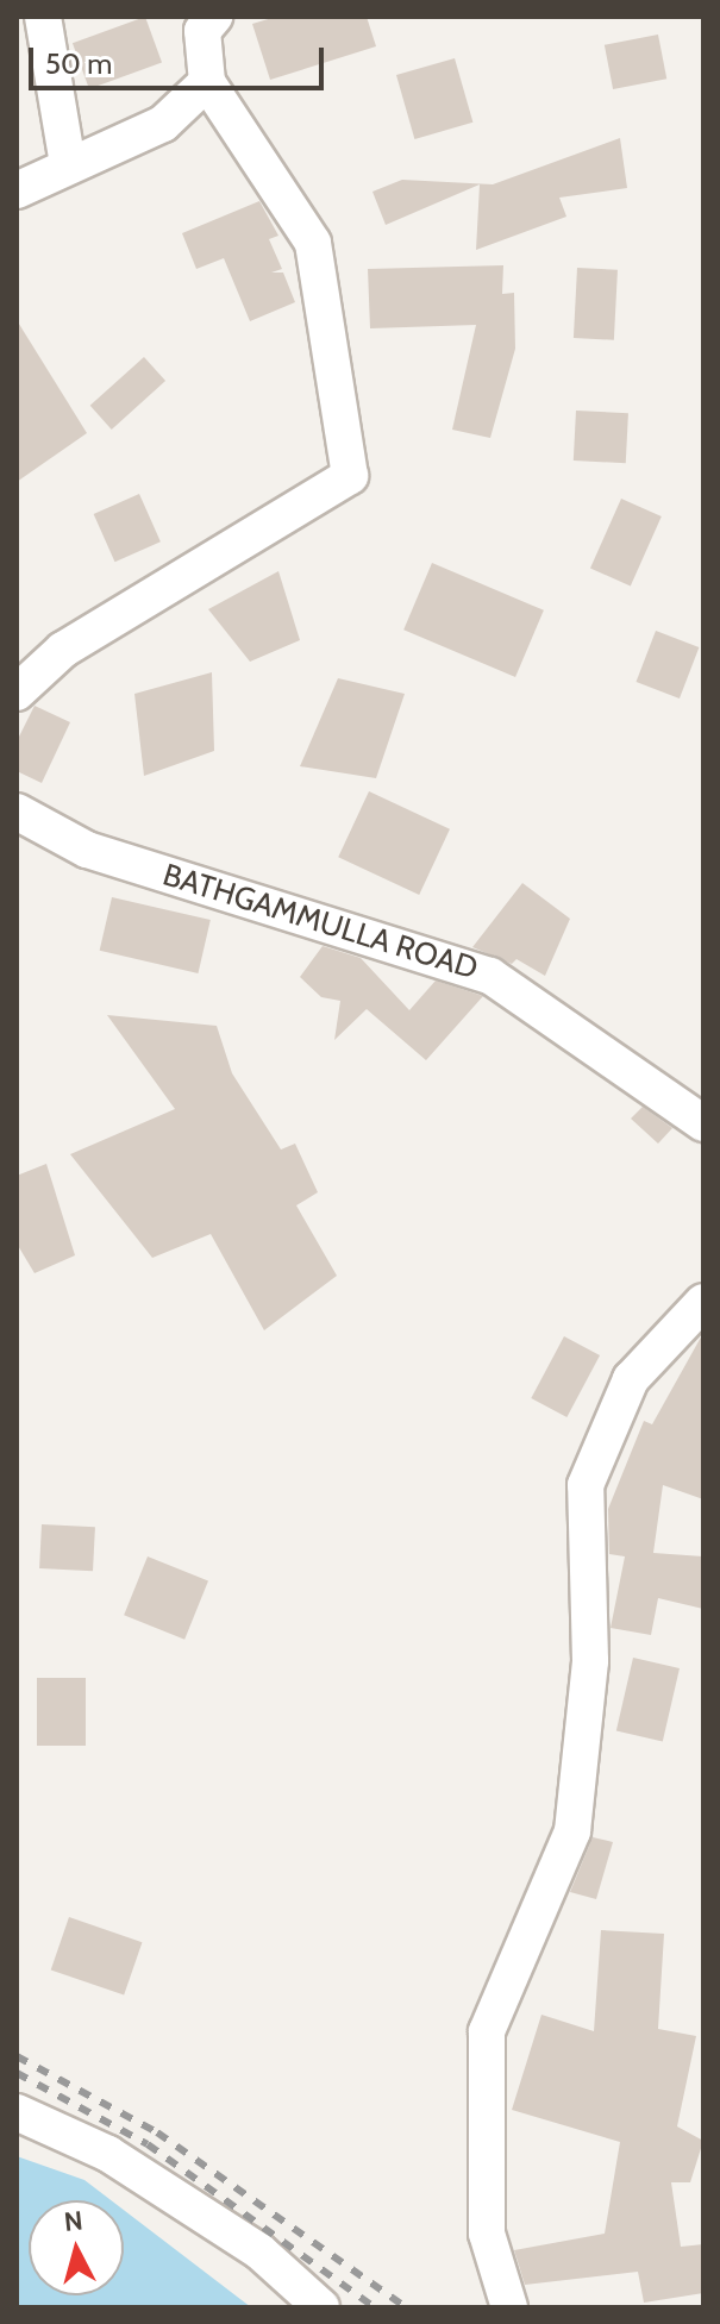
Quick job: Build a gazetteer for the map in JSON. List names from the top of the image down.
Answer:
{
  "streets": {
    "street": ["BATHGAMMULLA ROAD"]
  },
  "scale_bar": "50 m",
  "north": "top"
}
